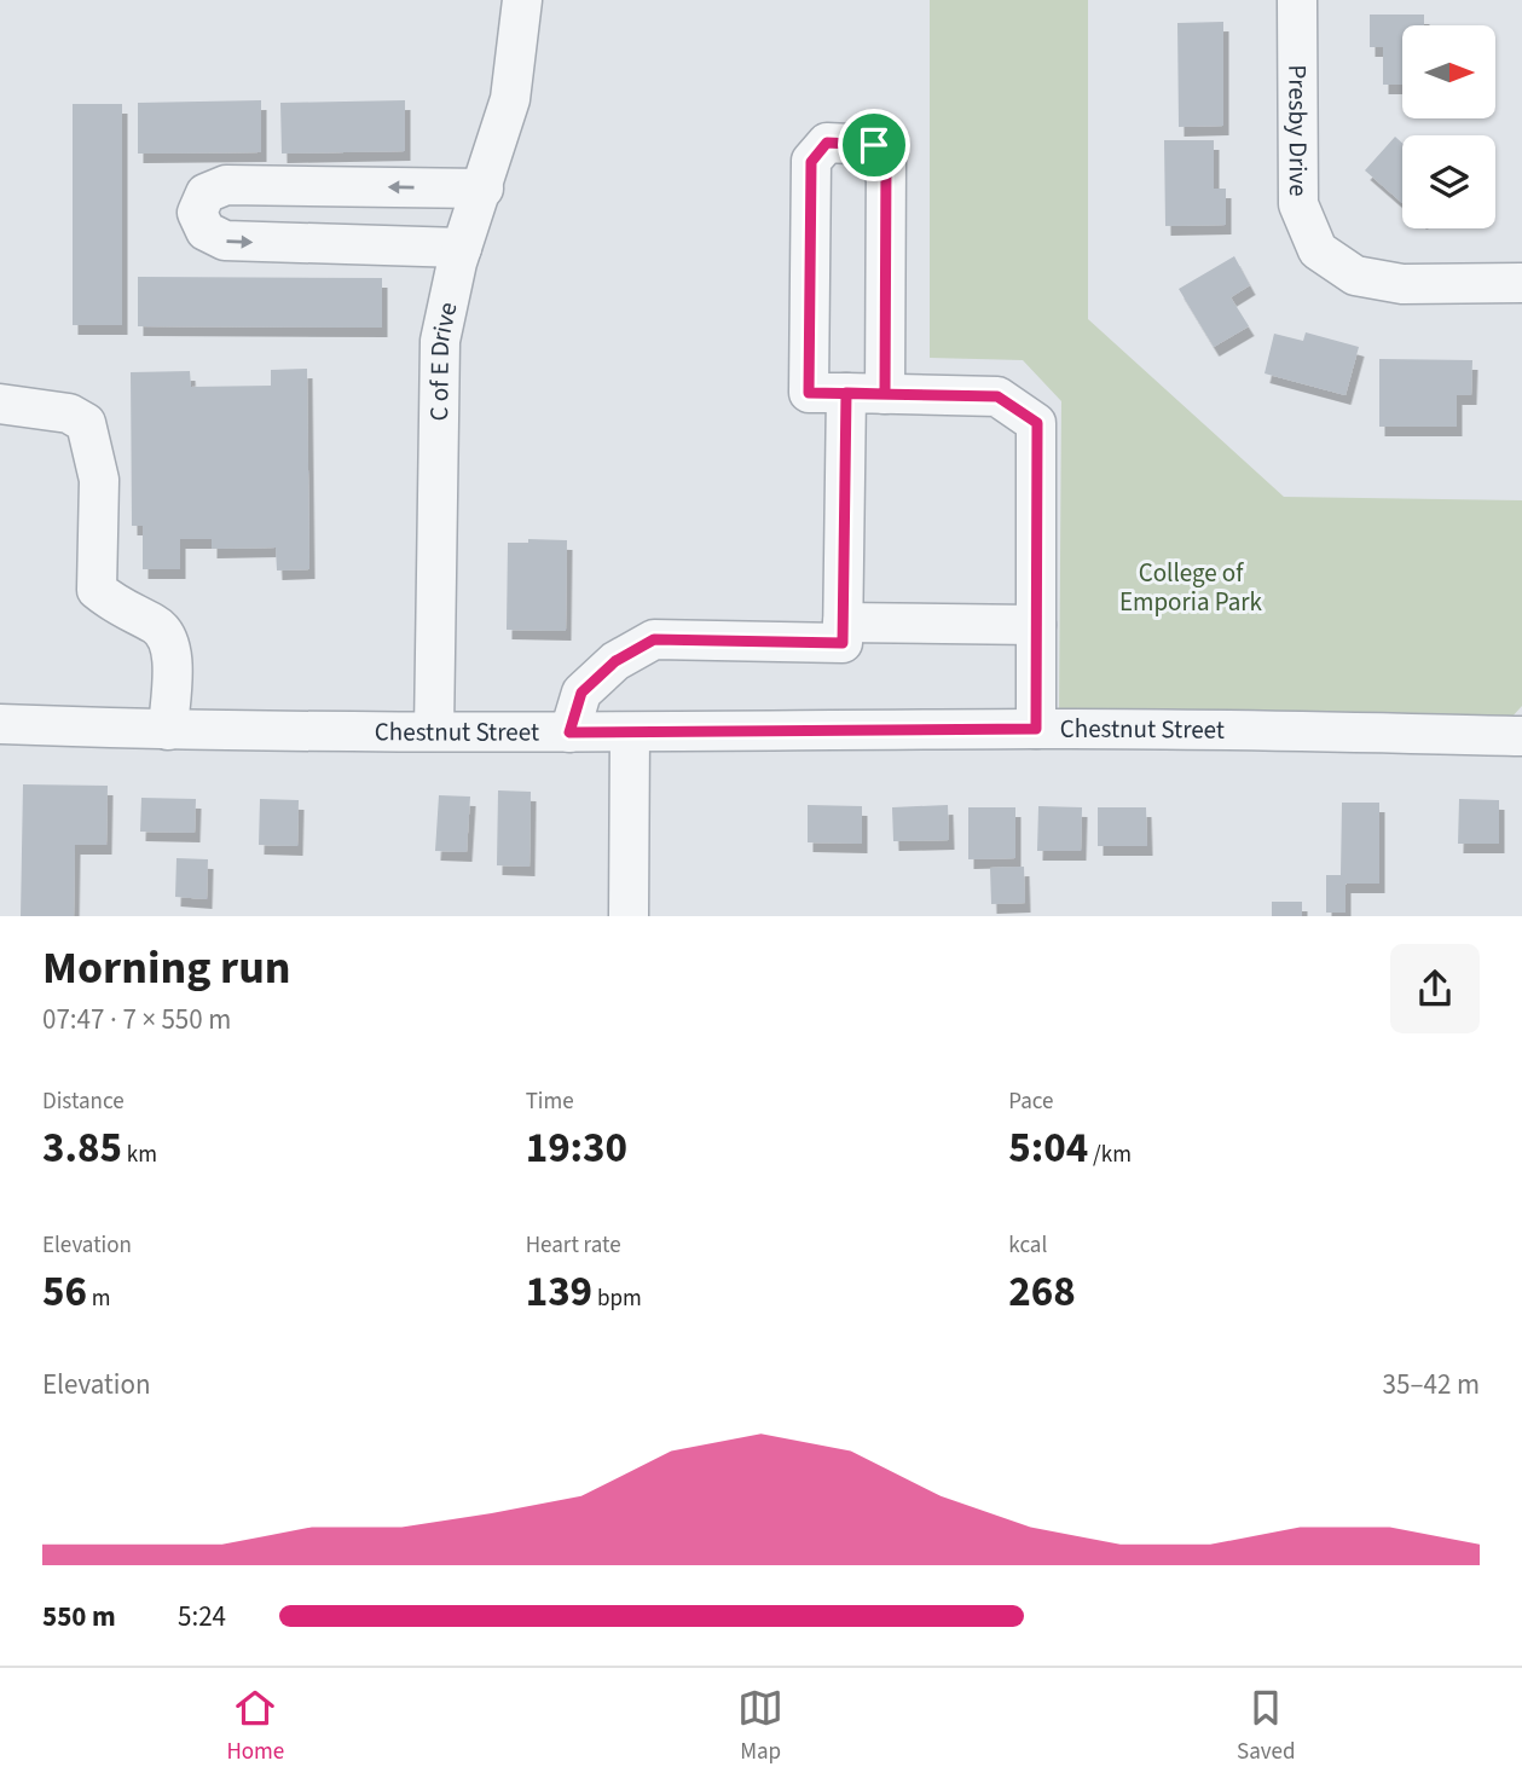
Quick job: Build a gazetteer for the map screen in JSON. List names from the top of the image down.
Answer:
{
  "streets": {
    "street": ["Presby Drive", "C of E Drive", "Chestnut Street"]
  },
  "crossings": [
    ["C of E Drive", "Chestnut Street"]
  ],
  "parks": ["College of Emporia Park"],
  "north": "right",
  "page": {
    "heading": ["Morning run", "07:47 · 7 × 550 m"],
    "stats": [
      ["Distance", "3.85 km"],
      ["Time", "19:30"],
      ["Pace", "5:04 /km"],
      ["Elevation", "56 m"],
      ["Heart rate", "139 bpm"],
      ["kcal", "268"]
    ],
    "chart": ["Elevation", "35–42 m"],
    "list": [
      {
        "name": "550 m",
        "note": "5:24"
      }
    ],
    "tabs": ["Home", "Map", "Saved"]
  }
}
